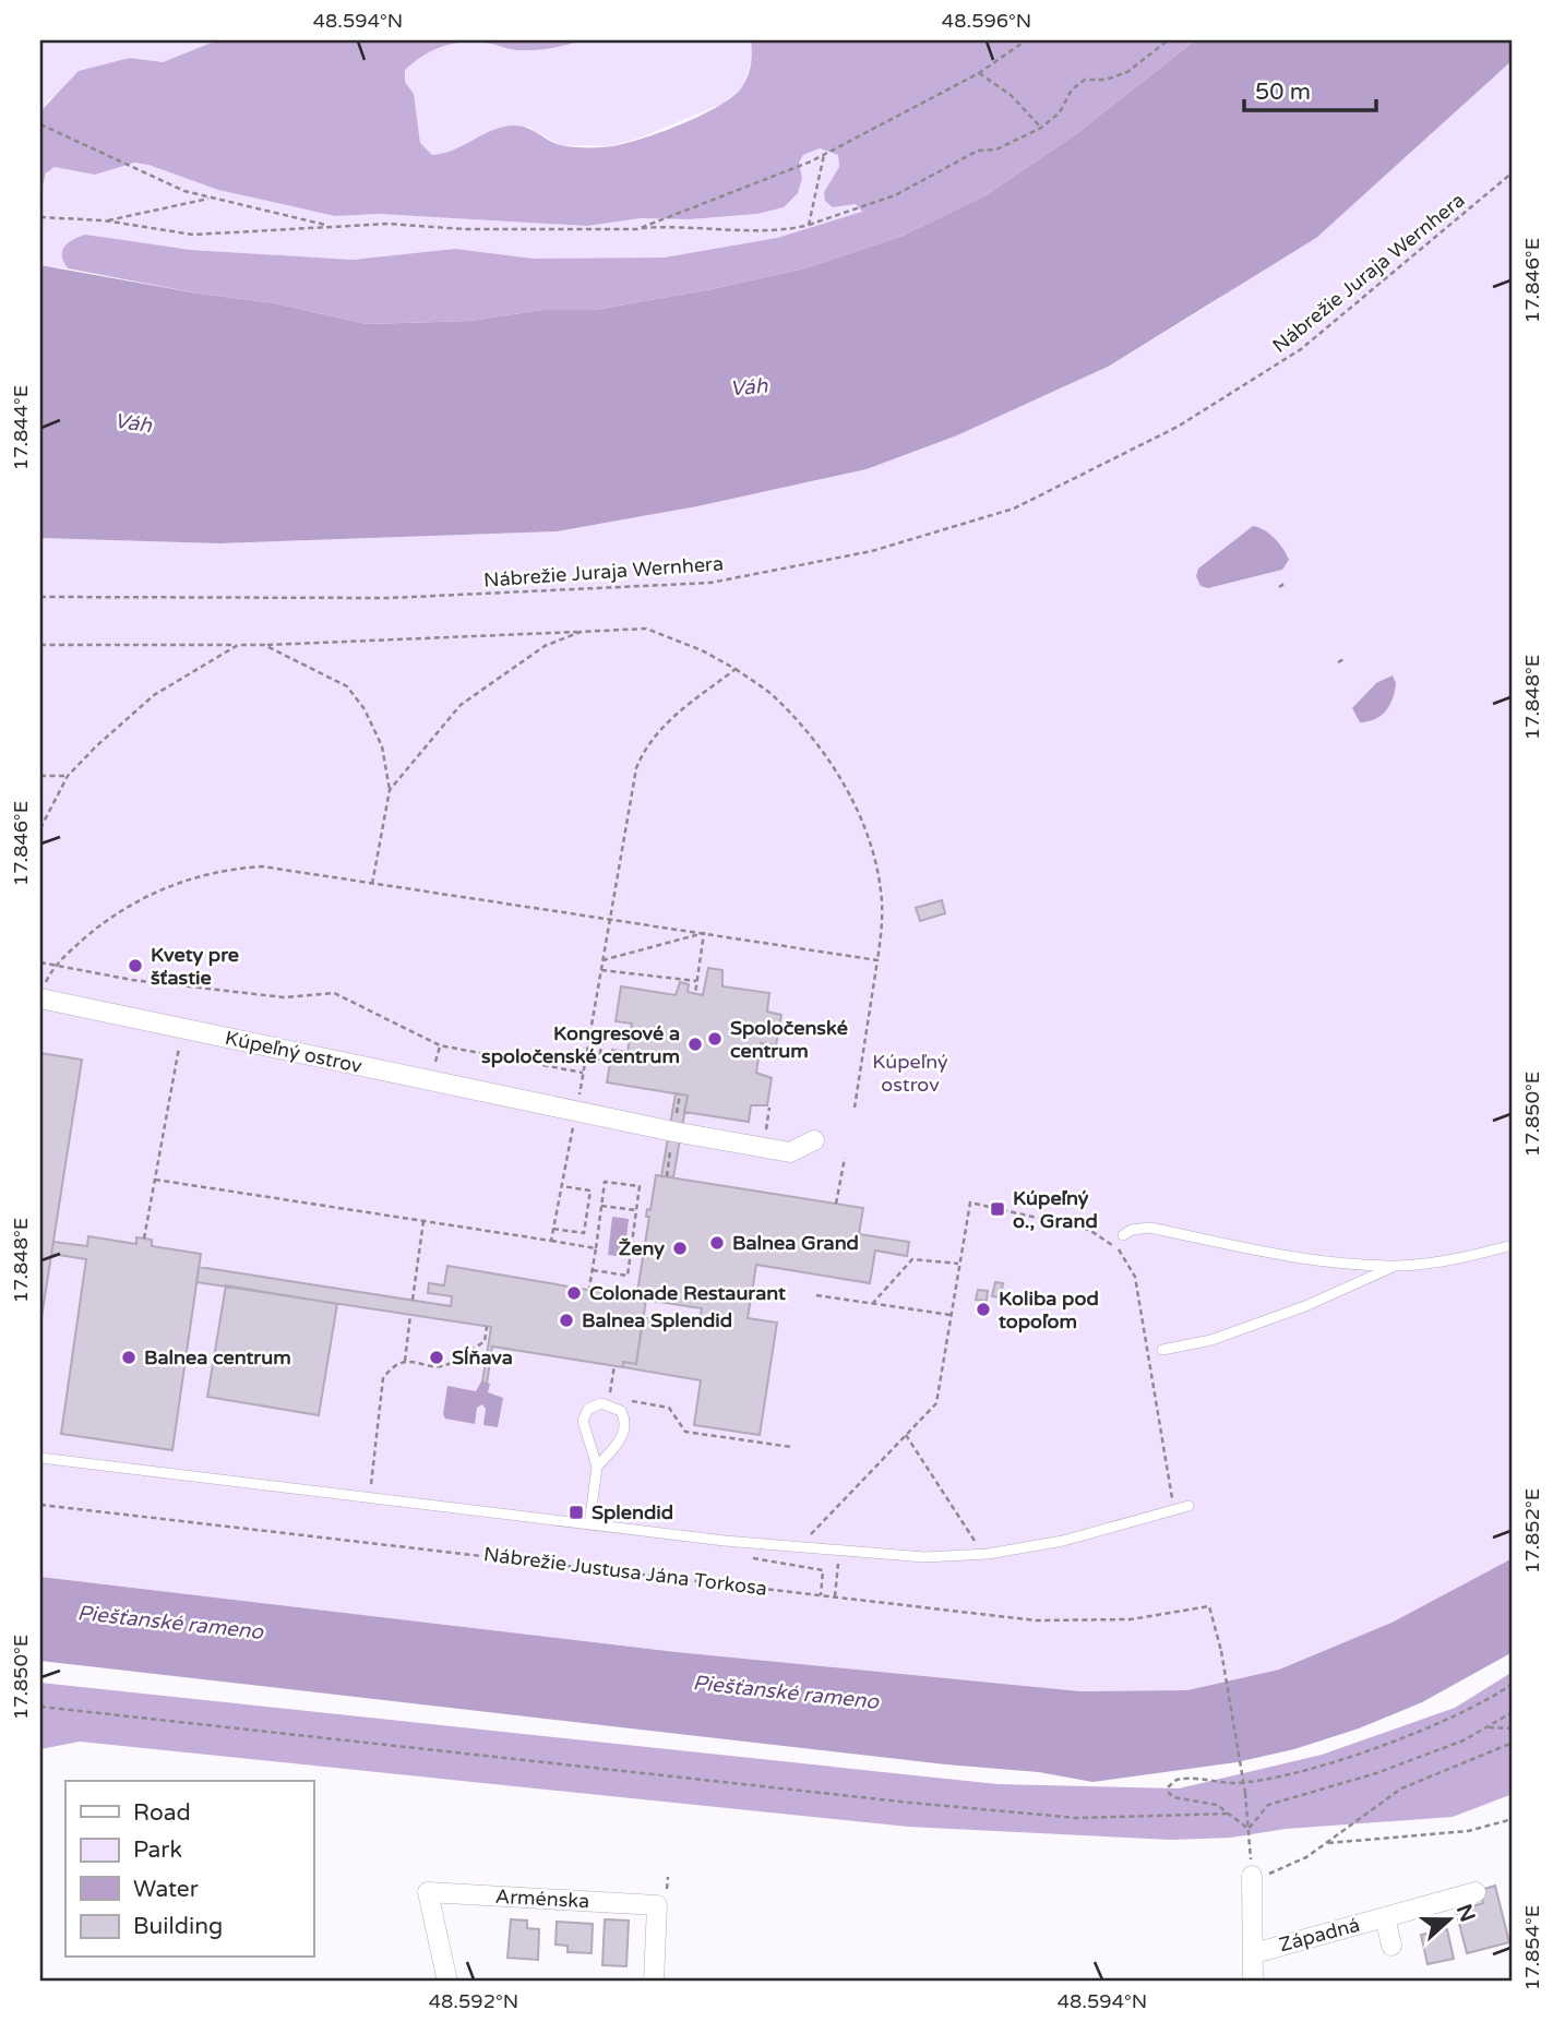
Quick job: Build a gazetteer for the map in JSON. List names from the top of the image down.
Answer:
{
  "streets": {
    "street": ["Kúpeľný ostrov", "Arménska", "Západná"],
    "path": ["Nábrežie Juraja Wernhera", "Nábrežie Justusa Jána Torkosa"]
  },
  "water": ["Váh", "Piešťanské rameno"],
  "parks": ["Kúpeľný ostrov"],
  "places": {
    "other": [
      "Kvety pre šťastie",
      "Spoločenské centrum",
      "Kongresové a spoločenské centrum",
      "Balnea Grand",
      "Ženy",
      "Colonade Restaurant",
      "Koliba pod topoľom",
      "Balnea Splendid",
      "Balnea centrum",
      "Sĺňava"
    ],
    "transit": ["Kúpeľný o., Grand", "Splendid"]
  },
  "legend": [
    "Road",
    "Park",
    "Water",
    "Building"
  ],
  "scale_bar": "50 m",
  "north": "right",
  "coordinates": [
    "48.594°N",
    "48.596°N",
    "17.846°E",
    "17.844°E",
    "17.848°E",
    "17.850°E",
    "17.852°E",
    "17.854°E",
    "48.592°N"
  ]
}
